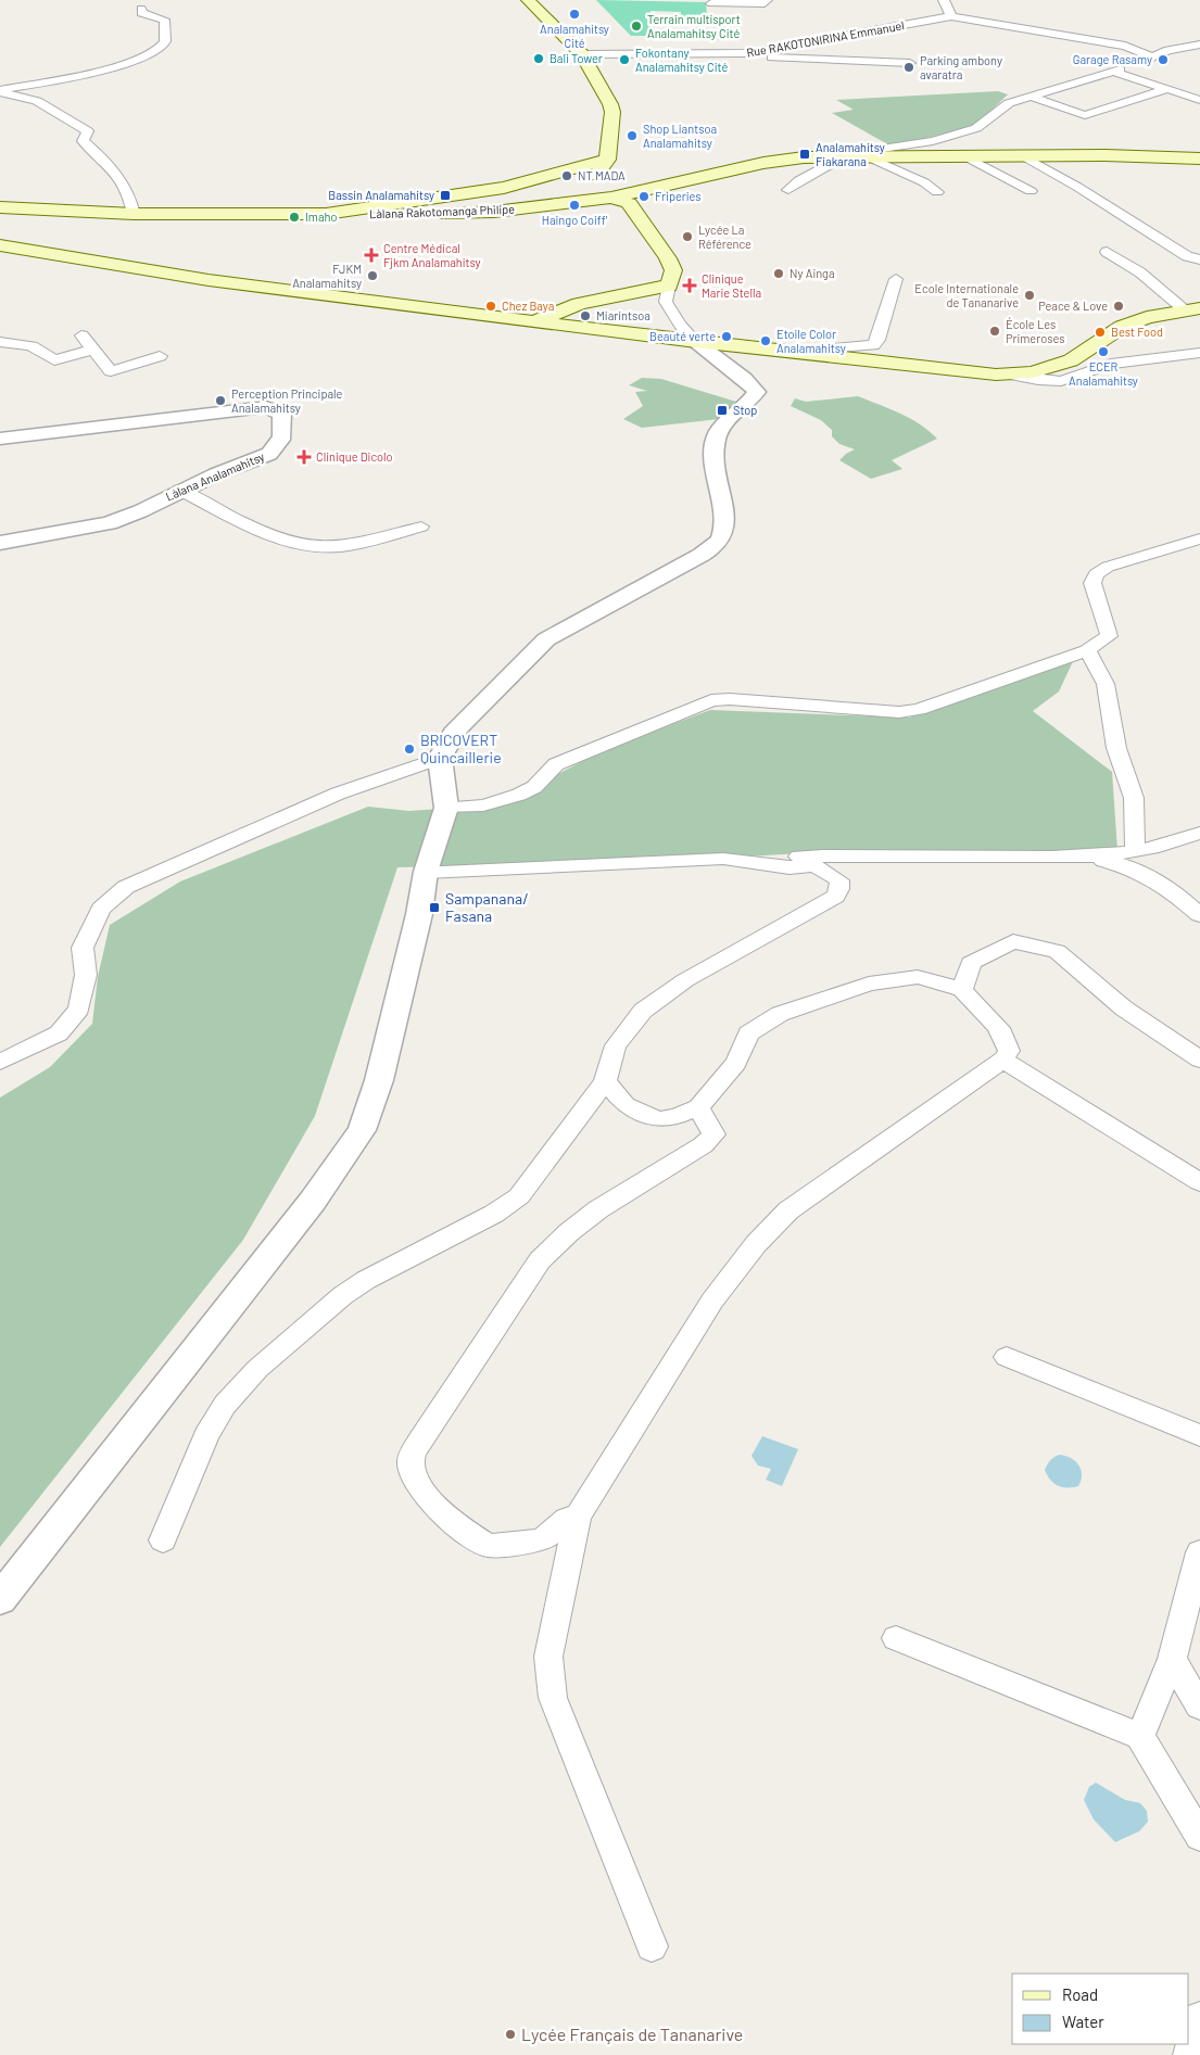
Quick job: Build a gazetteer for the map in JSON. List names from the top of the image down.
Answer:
{
  "streets": {
    "main road": ["Làlana Rakotomanga Philipe"],
    "street": ["Rue RAKOTONIRINA Emmanuel", "Làlana Analamahitsy"]
  },
  "places": {
    "other": [
      "Analamahitsy Cité",
      "Terrain multisport Analamahitsy Cité",
      "Bali Tower",
      "Fokontany Analamahitsy Cité",
      "Garage Rasamy",
      "Parking ambony avaratra",
      "Shop Liantsoa Analamahitsy",
      "NT MADA",
      "Friperies",
      "Haingo Coiff'",
      "Imaho",
      "Lycée La Référence",
      "Ny Ainga",
      "FJKM Analamahitsy",
      "Ecole Internationale de Tananarive",
      "Chez Baya",
      "Peace & Love",
      "Miarintsoa",
      "École Les Primeroses",
      "Best Food",
      "Beauté verte",
      "Etoile Color Analamahitsy",
      "ECER Analamahitsy",
      "Perception Principale Analamahitsy",
      "BRICOVERT Quincaillerie",
      "Lycée Français de Tananarive"
    ],
    "transit": [
      "Analamahitsy Fiakarana",
      "Bassin Analamahitsy",
      "Stop",
      "Sampanana/ Fasana"
    ],
    "health": ["Centre Médical Fjkm Analamahitsy", "Clinique Marie Stella", "Clinique Dicolo"]
  },
  "legend": ["Road", "Water"]
}
